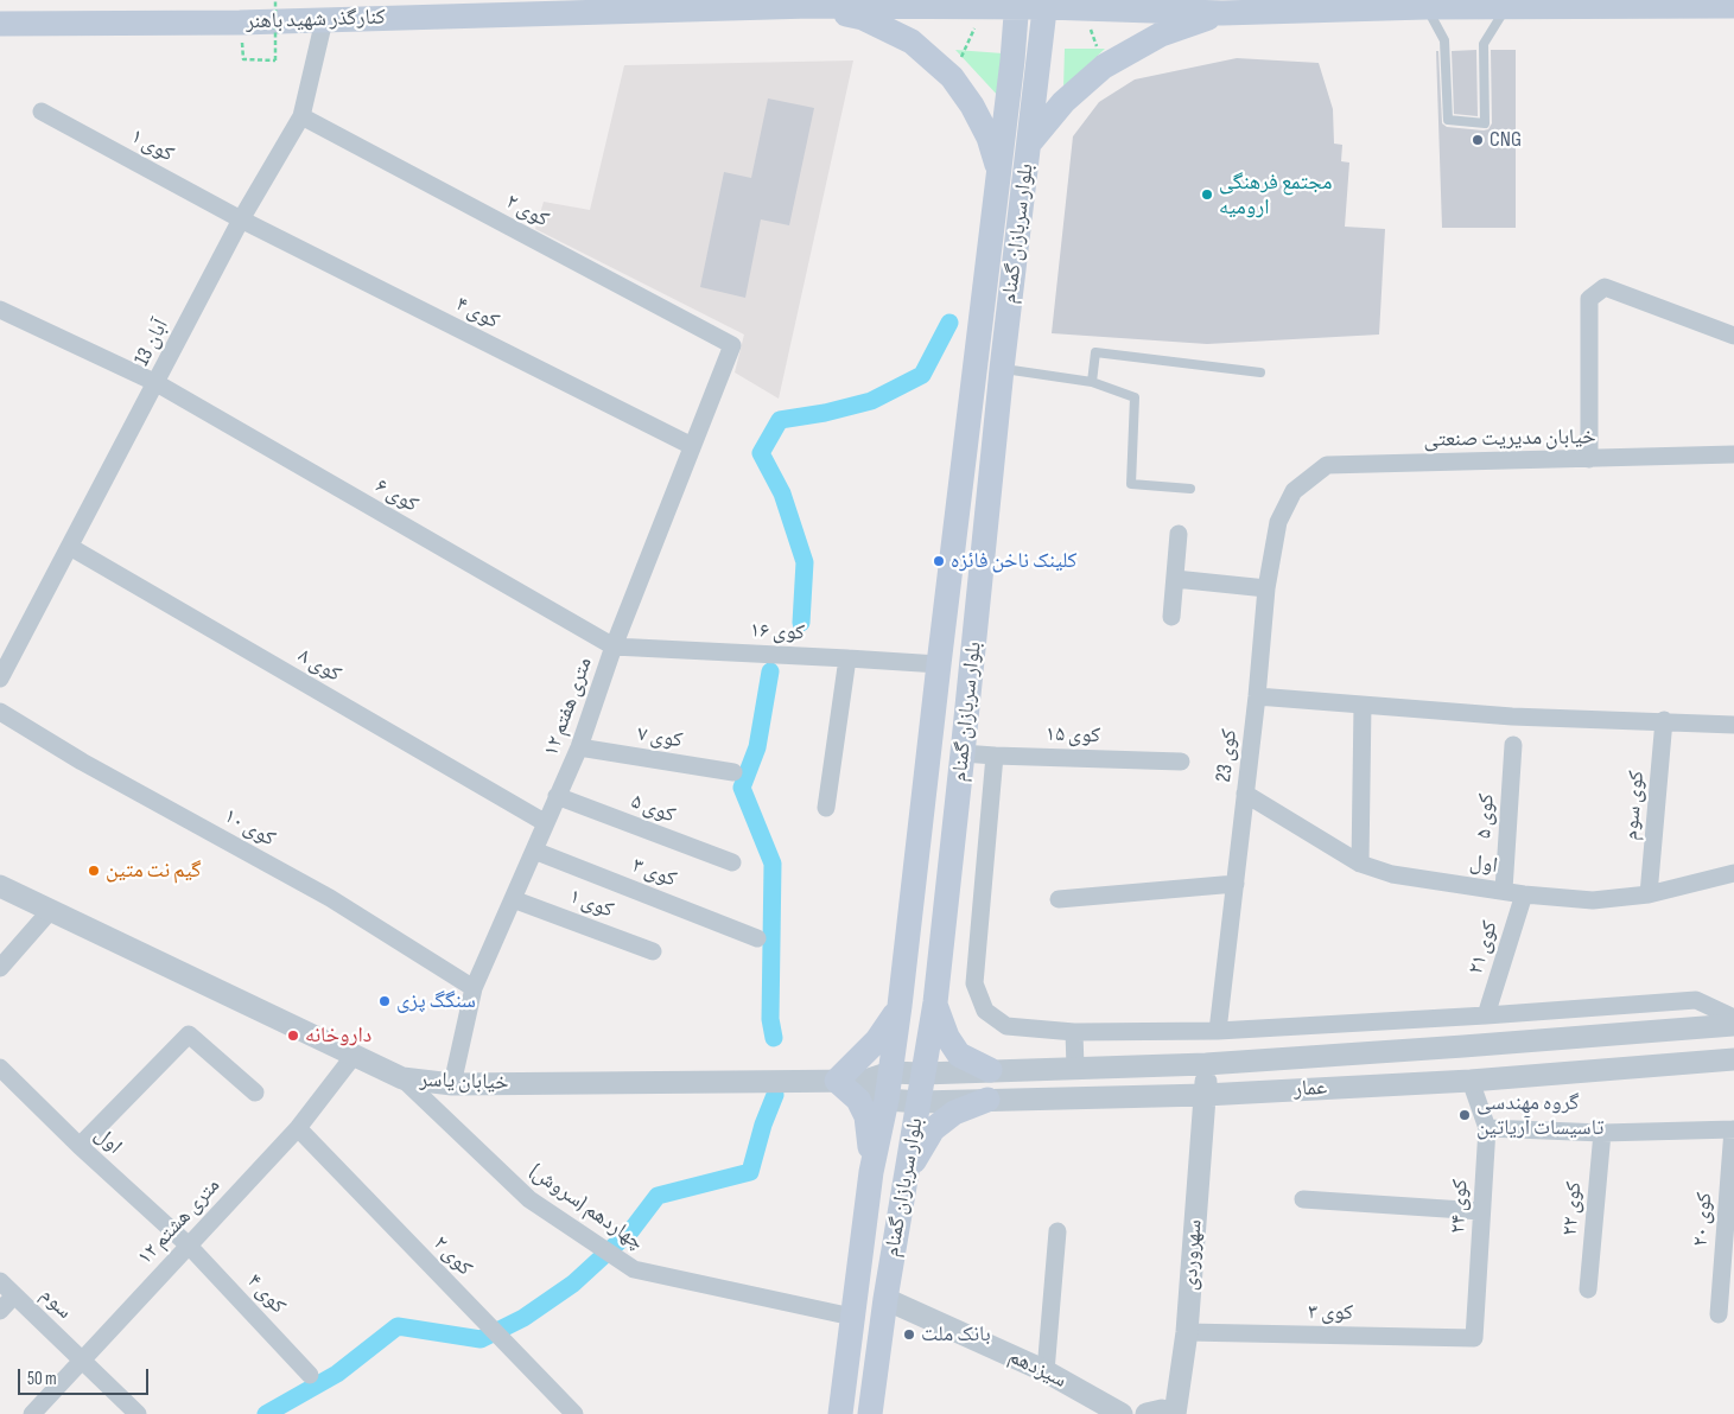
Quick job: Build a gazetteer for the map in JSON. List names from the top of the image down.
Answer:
{
  "streets": {
    "main road": ["کنارگذر شهید باهنر", "بلوار سربازان گمنام"],
    "street": [
      "کوی ۱",
      "کوی ۲",
      "کوی ۴",
      "13 آبان",
      "خیابان مدیریت صنعتی",
      "کوی ۶",
      "کوی ۱۶",
      "کوی ۸",
      "۱۲ متری هفتم",
      "کوی ۱۵",
      "کوی ۷",
      "کوی 23",
      "کوی سوم",
      "کوی ۵",
      "کوی ۱۰",
      "اول",
      "کوی ۳",
      "کوی ۲۱",
      "خیابان یاسر",
      "عمار",
      "کوی ۲۴",
      "چهاردهم (سروش)",
      "کوی ۲۲",
      "کوی ۲۰",
      "۱۲ متری هشتم",
      "سهروردی",
      "سوم",
      "سیزدهم"
    ]
  },
  "crossings": [
    ["کنارگذر شهید باهنر", "بلوار سربازان گمنام"],
    ["کنارگذر شهید باهنر", "13 آبان"],
    ["کوی ۱", "کوی ۴"],
    ["کوی ۱", "13 آبان"],
    ["کوی ۱", "۱۲ متری هفتم"],
    ["کوی ۲", "13 آبان"],
    ["کوی ۲", "۱۲ متری هفتم"],
    ["کوی ۲", "۱۲ متری هشتم"],
    ["بلوار سربازان گمنام", "کوی ۱۶"],
    ["بلوار سربازان گمنام", "کوی ۱۵"],
    ["بلوار سربازان گمنام", "خیابان یاسر"],
    ["بلوار سربازان گمنام", "عمار"],
    ["بلوار سربازان گمنام", "چهاردهم (سروش)"],
    ["بلوار سربازان گمنام", "سیزدهم"],
    ["کوی ۴", "13 آبان"],
    ["کوی ۴", "۱۲ متری هفتم"],
    ["کوی ۴", "اول"],
    ["کوی ۴", "۱۲ متری هشتم"],
    ["13 آبان", "کوی ۶"],
    ["13 آبان", "کوی ۸"],
    ["خیابان مدیریت صنعتی", "کوی 23"],
    ["کوی ۶", "کوی ۱۶"],
    ["کوی ۶", "۱۲ متری هفتم"],
    ["کوی ۱۶", "۱۲ متری هفتم"],
    ["کوی ۸", "۱۲ متری هفتم"],
    ["۱۲ متری هفتم", "کوی ۷"],
    ["۱۲ متری هفتم", "کوی ۵"],
    ["۱۲ متری هفتم", "کوی ۱۰"],
    ["۱۲ متری هفتم", "کوی ۳"],
    ["۱۲ متری هفتم", "خیابان یاسر"],
    ["کوی 23", "اول"],
    ["کوی سوم", "اول"],
    ["کوی ۵", "اول"],
    ["اول", "کوی ۲۱"],
    ["اول", "۱۲ متری هشتم"],
    ["کوی ۳", "کوی ۲۴"],
    ["کوی ۳", "سهروردی"],
    ["خیابان یاسر", "عمار"],
    ["خیابان یاسر", "چهاردهم (سروش)"],
    ["خیابان یاسر", "۱۲ متری هشتم"],
    ["عمار", "کوی ۲۴"],
    ["عمار", "سهروردی"],
    ["۱۲ متری هشتم", "سوم"]
  ],
  "places": [
    "CNG",
    "مجتمع فرهنگی ارومیه",
    "کلینک ناخن فائزه",
    "گیم نت متین",
    "سنگگ پزی",
    "داروخانه",
    "گروه مهندسی تاسیسات آریاتین",
    "بانک ملت"
  ],
  "scale_bar": "50 m"
}
